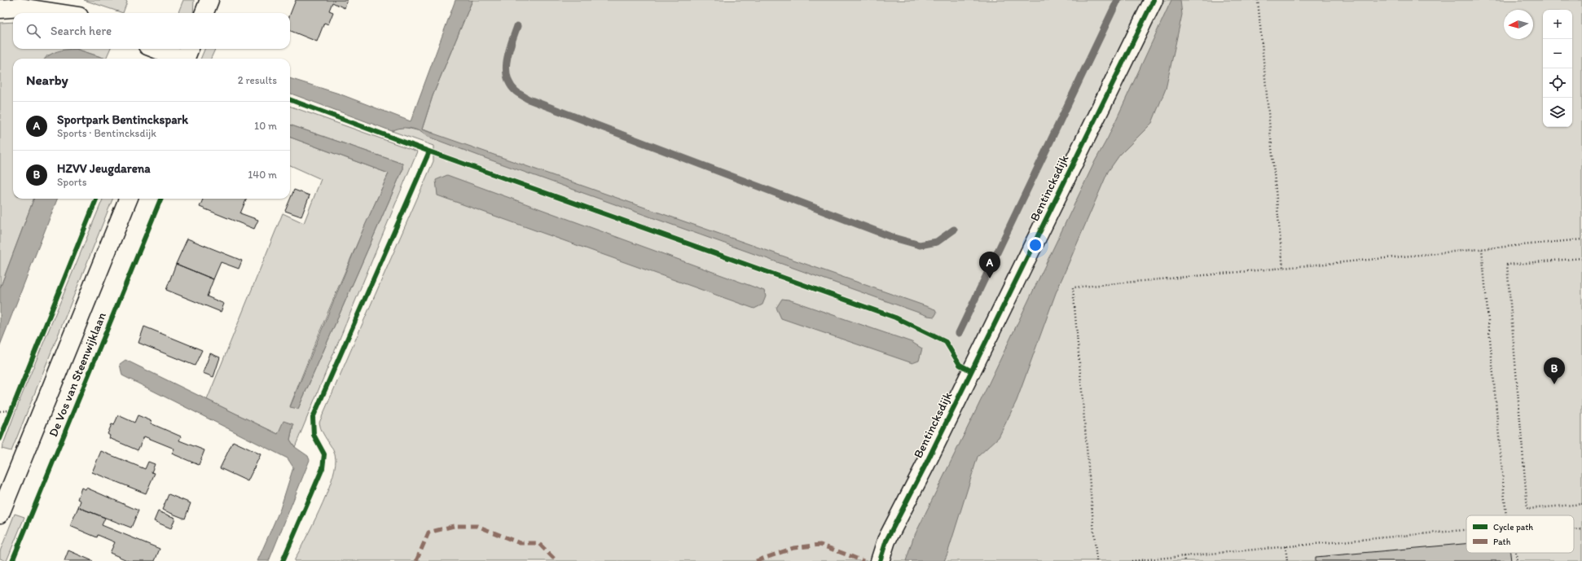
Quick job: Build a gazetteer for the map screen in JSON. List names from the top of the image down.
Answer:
{
  "streets": {
    "street": ["Bentincksdijk", "De Vos van Steenwijklaan"]
  },
  "legend": ["Cycle path", "Path"],
  "north": "left",
  "page": {
    "map_buttons": ["+", "−"],
    "search": "Search here",
    "heading": ["Nearby", "2 results"],
    "list": [
      {
        "mark": "A",
        "name": "Sportpark Bentinckspark",
        "note": "Sports · Bentincksdijk",
        "value": "10 m"
      },
      {
        "mark": "B",
        "name": "HZVV Jeugdarena",
        "note": "Sports",
        "value": "140 m"
      }
    ],
    "pins": ["A", "B"]
  }
}
